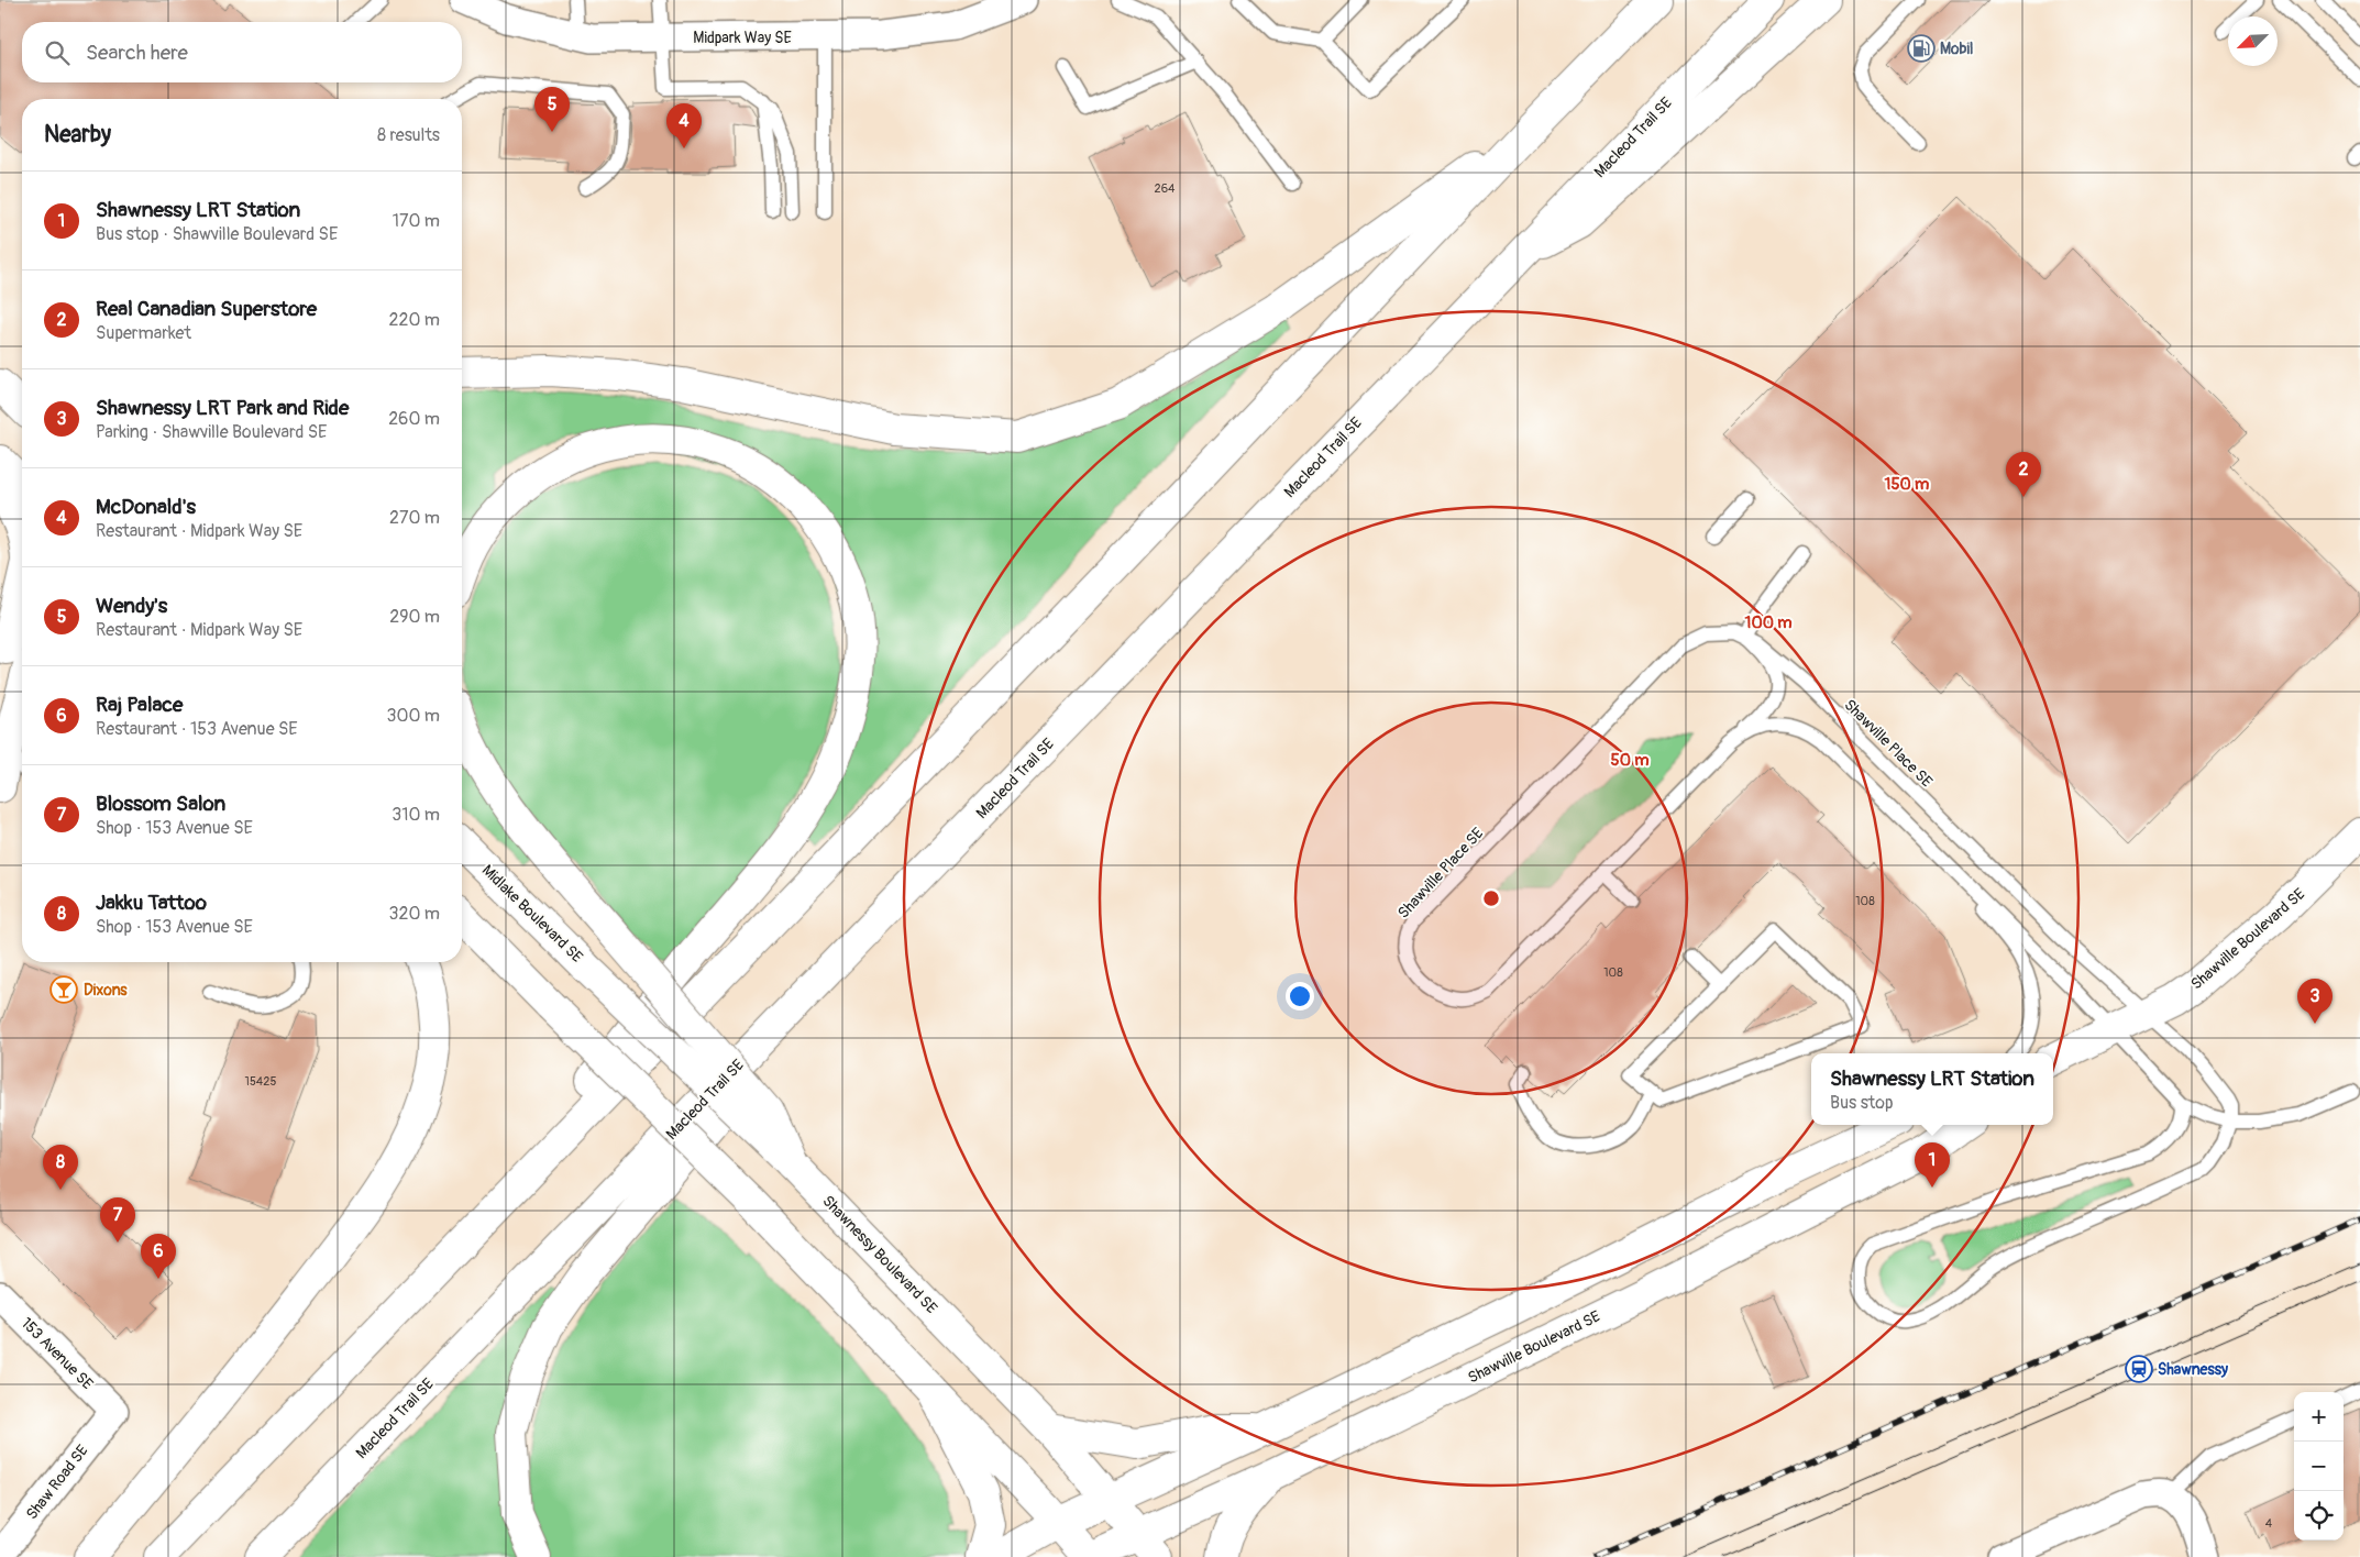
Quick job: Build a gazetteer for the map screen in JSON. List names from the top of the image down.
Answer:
{
  "streets": {
    "main road": [
      "Macleod Trail SE",
      "Midlake Boulevard SE",
      "Shawville Boulevard SE",
      "Shawnessy Boulevard SE"
    ],
    "street": ["Midpark Way SE", "153 Avenue SE", "Shaw Road SE"],
    "lane": ["Shawville Place SE"]
  },
  "crossings": [
    ["Shawville Place SE", "Shawville Boulevard SE"],
    ["Midlake Boulevard SE", "Shawnessy Boulevard SE"],
    ["Shawville Boulevard SE", "Shawnessy Boulevard SE"],
    ["153 Avenue SE", "Shaw Road SE"]
  ],
  "places": {
    "fuel station": ["Mobil"],
    "bar": ["Dixons"],
    "station": ["Shawnessy"]
  },
  "house_numbers": [
    "264",
    "108",
    "108",
    "15425",
    "4"
  ],
  "north": "bottom left",
  "page": {
    "search": "Search here",
    "pins": [
      "5",
      "4",
      "2",
      "3",
      "1",
      "8",
      "7",
      "6"
    ],
    "heading": ["Nearby", "8 results"],
    "list": [
      {
        "mark": "1",
        "name": "Shawnessy LRT Station",
        "note": "Bus stop · Shawville Boulevard SE",
        "value": "170 m"
      },
      {
        "mark": "2",
        "name": "Real Canadian Superstore",
        "note": "Supermarket",
        "value": "220 m"
      },
      {
        "mark": "3",
        "name": "Shawnessy LRT Park and Ride",
        "note": "Parking · Shawville Boulevard SE",
        "value": "260 m"
      },
      {
        "mark": "4",
        "name": "McDonald's",
        "note": "Restaurant · Midpark Way SE",
        "value": "270 m"
      },
      {
        "mark": "5",
        "name": "Wendy's",
        "note": "Restaurant · Midpark Way SE",
        "value": "290 m"
      },
      {
        "mark": "6",
        "name": "Raj Palace",
        "note": "Restaurant · 153 Avenue SE",
        "value": "300 m"
      },
      {
        "mark": "7",
        "name": "Blossom Salon",
        "note": "Shop · 153 Avenue SE",
        "value": "310 m"
      },
      {
        "mark": "8",
        "name": "Jakku Tattoo",
        "note": "Shop · 153 Avenue SE",
        "value": "320 m"
      }
    ],
    "popup": ["Shawnessy LRT Station", "Bus stop"],
    "map_buttons": ["+", "−"]
  },
  "rings": ["150 m", "100 m", "50 m"]
}
